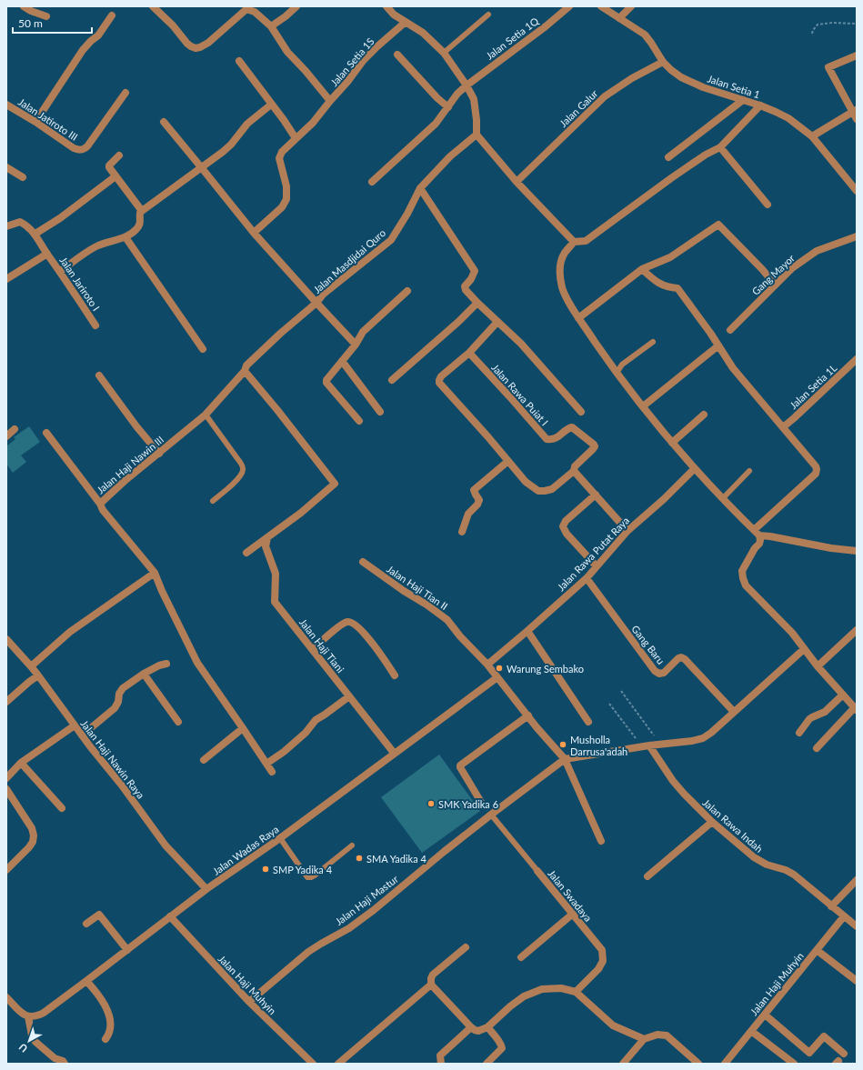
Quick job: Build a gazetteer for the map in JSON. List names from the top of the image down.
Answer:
{
  "streets": {
    "street": [
      "Jalan Setia 1Q",
      "Jalan Setia 1S",
      "Jalan Setia 1",
      "Jalan Galur",
      "Jalan Jatiroto III",
      "Jalan Masdjidai Quro",
      "Gang Mayor",
      "Jalan Jariroto I",
      "Jalan Setia 1L",
      "Jalan Rawa Puiat I",
      "Jalan Haji Nawin III",
      "Jalan Rawa Putat Raya",
      "Jalan Haji Tian II",
      "Gang Baru",
      "Jalan Haji Tiani",
      "Jalan Haji Nawin Raya",
      "Jalan Rawa Indah",
      "Jalan Wadas Raya",
      "Jalan Swadaya",
      "Jalan Haji Mastur",
      "Jalan Haji Muhyin"
    ]
  },
  "crossings": [
    ["Jalan Setia 1", "Jalan Galur"],
    ["Jalan Masdjidai Quro", "Jalan Haji Nawin III"],
    ["Jalan Rawa Putat Raya", "Jalan Haji Tian II"],
    ["Jalan Rawa Putat Raya", "Gang Baru"],
    ["Jalan Haji Tian II", "Jalan Wadas Raya"],
    ["Jalan Haji Tian II", "Jalan Haji Mastur"],
    ["Jalan Haji Tiani", "Jalan Wadas Raya"],
    ["Jalan Haji Nawin Raya", "Jalan Wadas Raya"],
    ["Jalan Rawa Indah", "Jalan Haji Muhyin"],
    ["Jalan Wadas Raya", "Jalan Haji Muhyin"],
    ["Jalan Swadaya", "Jalan Haji Mastur"],
    ["Jalan Haji Mastur", "Jalan Haji Muhyin"]
  ],
  "places": [
    "Warung Sembako",
    "Musholla Darrusa'adah",
    "SMK Yadika 6",
    "SMA Yadika 4",
    "SMP Yadika 4"
  ],
  "scale_bar": "50 m",
  "north": "bottom left"
}
